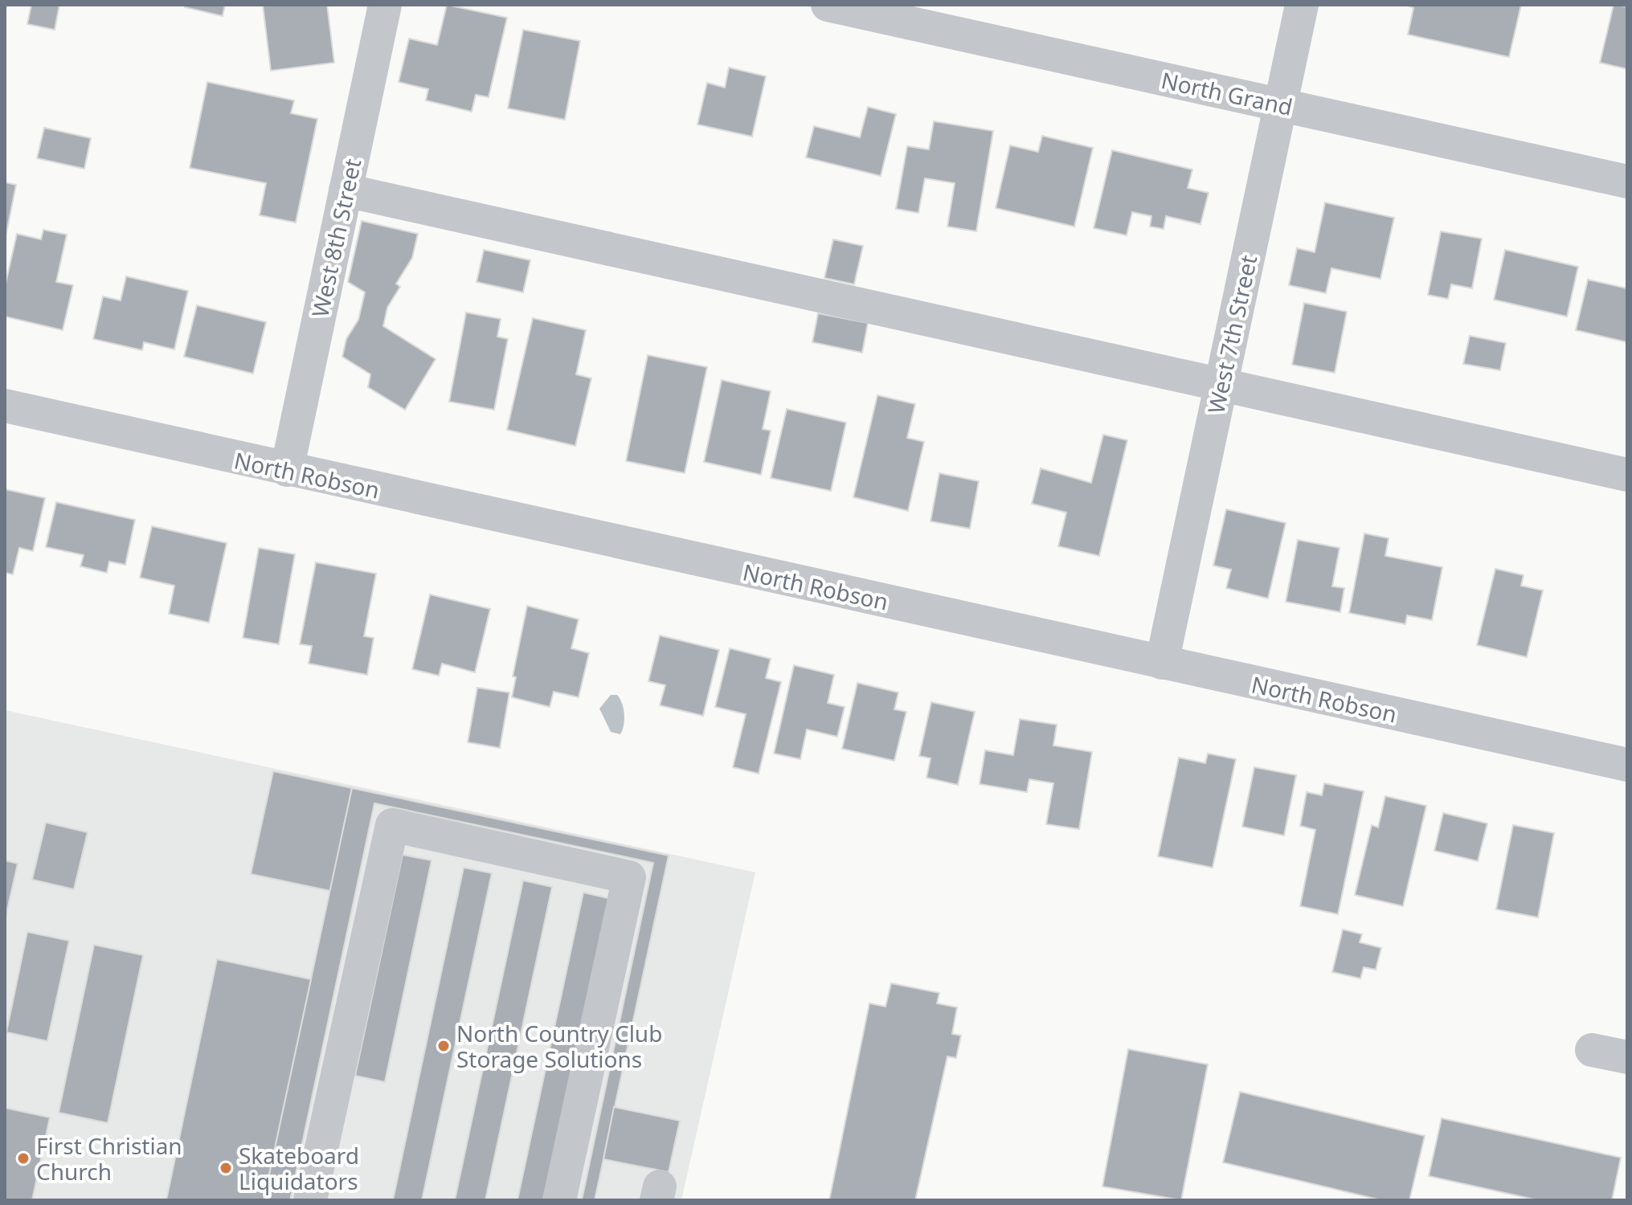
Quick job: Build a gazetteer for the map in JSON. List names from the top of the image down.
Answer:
{
  "streets": {
    "street": [
      "North Grand",
      "West 8th Street",
      "West 7th Street",
      "North Robson"
    ]
  },
  "crossings": [
    ["North Grand", "West 7th Street"],
    ["West 8th Street", "North Robson"],
    ["West 7th Street", "North Robson"]
  ],
  "places": ["North Country Club Storage Solutions", "First Christian Church", "Skateboard Liquidators"]
}
